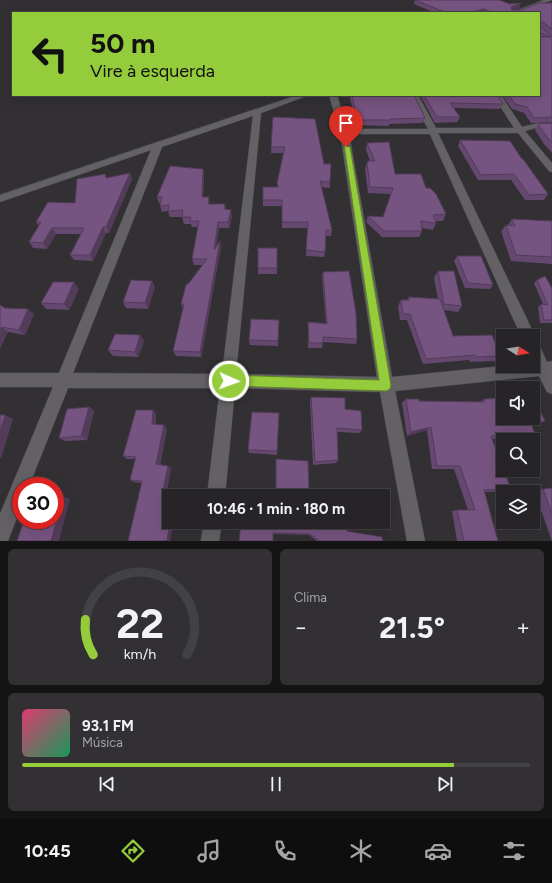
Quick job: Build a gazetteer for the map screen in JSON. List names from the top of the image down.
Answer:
{
  "north": "right",
  "page": {
    "turn": ["50 m", "Vire à esquerda"],
    "limit": "30",
    "trip": "10:46 · 1 min · 180 m",
    "tile": "Clima",
    "heat": ["−", "21.5°", "+"],
    "song": ["93.1 FM", "Música"],
    "tabs": "10:45",
    "gauge": ["22", "km/h"]
  }
}
